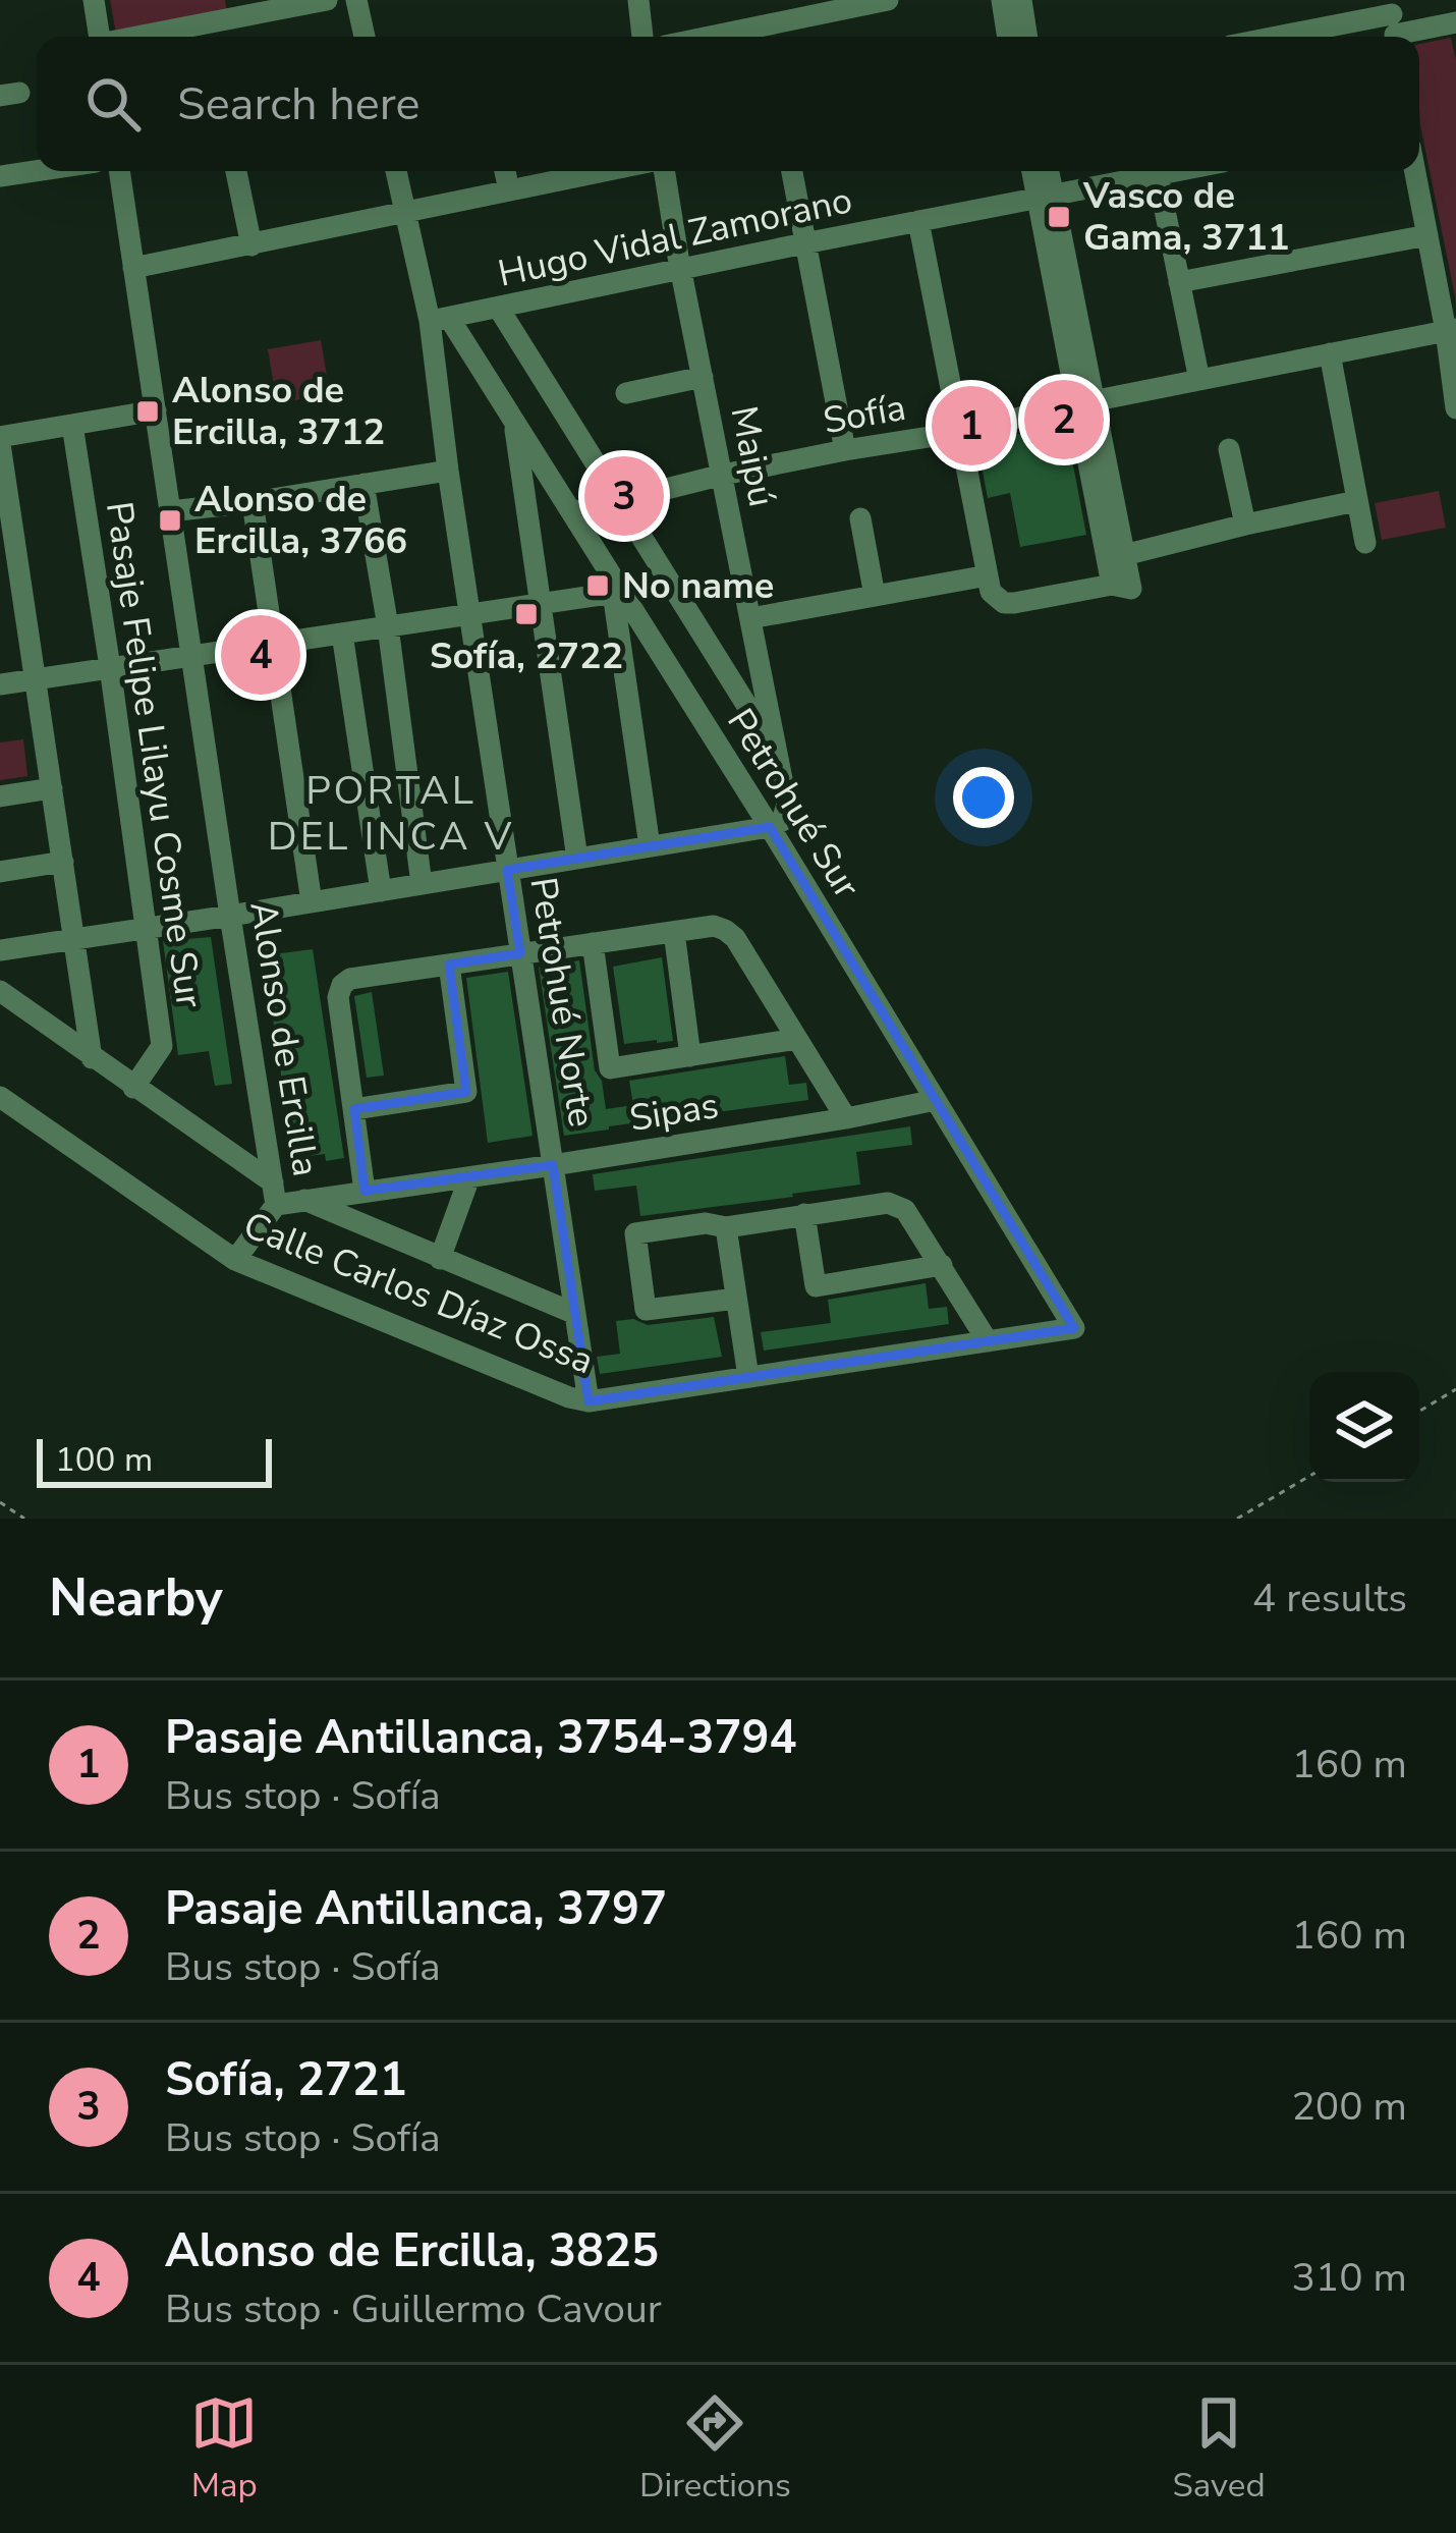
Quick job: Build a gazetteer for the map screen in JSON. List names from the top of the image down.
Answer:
{
  "streets": {
    "street": [
      "Hugo Vidal Zamorano",
      "Sofía",
      "Maipú",
      "Pasaje Felipe Lilayu Cosme Sur",
      "Petrohué Sur",
      "Petrohué Norte",
      "Alonso de Ercilla",
      "Sipas",
      "Calle Carlos Díaz Ossa"
    ]
  },
  "crossings": [
    ["Hugo Vidal Zamorano", "Maipú"],
    ["Hugo Vidal Zamorano", "Petrohué Sur"],
    ["Hugo Vidal Zamorano", "Petrohué Norte"],
    ["Sofía", "Maipú"],
    ["Sofía", "Petrohué Sur"],
    ["Maipú", "Petrohué Sur"],
    ["Petrohué Sur", "Petrohué Norte"],
    ["Petrohué Sur", "Sipas"],
    ["Petrohué Sur", "Calle Carlos Díaz Ossa"],
    ["Petrohué Norte", "Sipas"],
    ["Petrohué Norte", "Calle Carlos Díaz Ossa"],
    ["Alonso de Ercilla", "Sipas"],
    ["Alonso de Ercilla", "Calle Carlos Díaz Ossa"]
  ],
  "districts": ["PORTAL DEL INCA V"],
  "places": {
    "transit": [
      "Vasco de Gama, 3711",
      "Alonso de Ercilla, 3712",
      "Alonso de Ercilla, 3766",
      "No name",
      "Sofía, 2722"
    ]
  },
  "scale_bar": "100 m",
  "page": {
    "search": "Search here",
    "pins": [
      "2",
      "1",
      "3",
      "4"
    ],
    "scale": "100 m",
    "heading": ["Nearby", "4 results"],
    "list": [
      {
        "mark": "1",
        "name": "Pasaje Antillanca, 3754-3794",
        "note": "Bus stop · Sofía",
        "value": "160 m"
      },
      {
        "mark": "2",
        "name": "Pasaje Antillanca, 3797",
        "note": "Bus stop · Sofía",
        "value": "160 m"
      },
      {
        "mark": "3",
        "name": "Sofía, 2721",
        "note": "Bus stop · Sofía",
        "value": "200 m"
      },
      {
        "mark": "4",
        "name": "Alonso de Ercilla, 3825",
        "note": "Bus stop · Guillermo Cavour",
        "value": "310 m"
      }
    ],
    "nav": ["Map", "Directions", "Saved"]
  }
}
